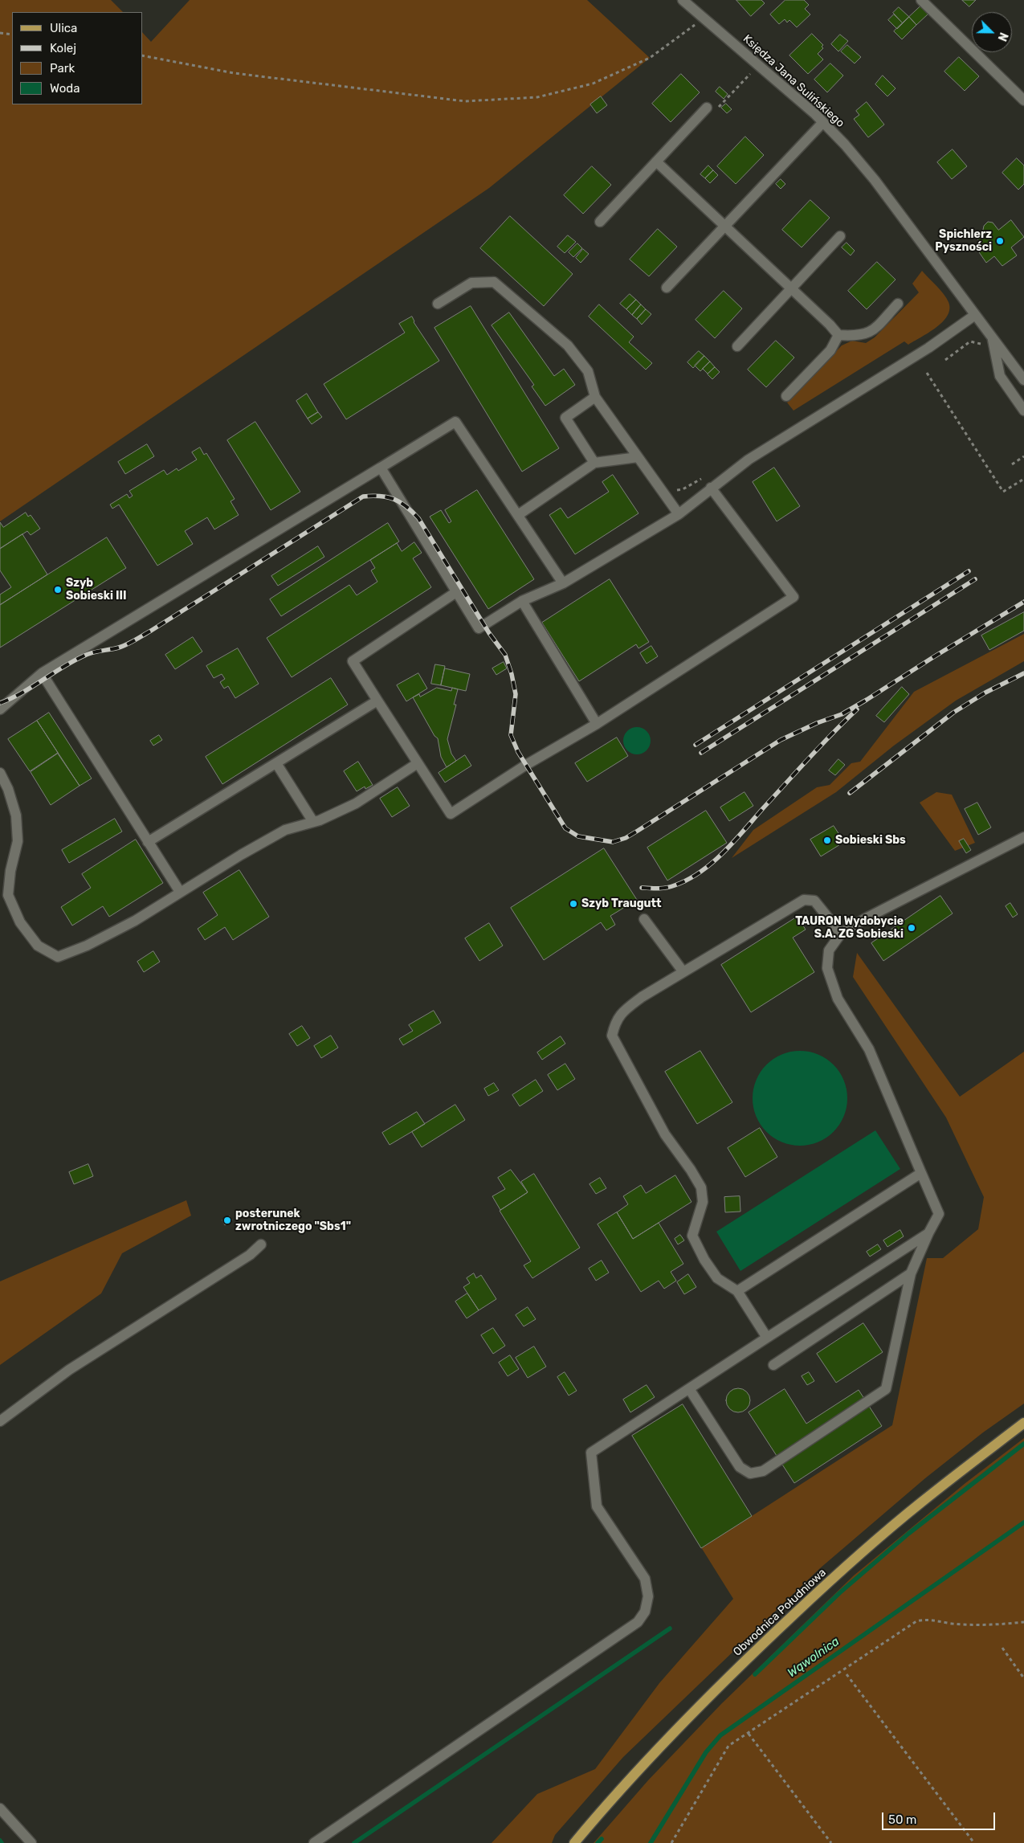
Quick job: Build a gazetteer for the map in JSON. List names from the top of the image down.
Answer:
{
  "streets": {
    "main road": ["Obwodnica Południowa"],
    "street": ["Księdza Jana Sulińskiego"]
  },
  "water": ["Wąwolnica"],
  "places": [
    "Spichlerz Pyszności",
    "Szyb Sobieski III",
    "Sobieski Sbs",
    "Szyb Traugutt",
    "TAURON Wydobycie S.A. ZG Sobieski",
    "posterunek zwrotniczego \"Sbs1\""
  ],
  "legend": [
    "Ulica",
    "Kolej",
    "Park",
    "Woda"
  ],
  "scale_bar": "50 m",
  "north": "bottom right"
}
